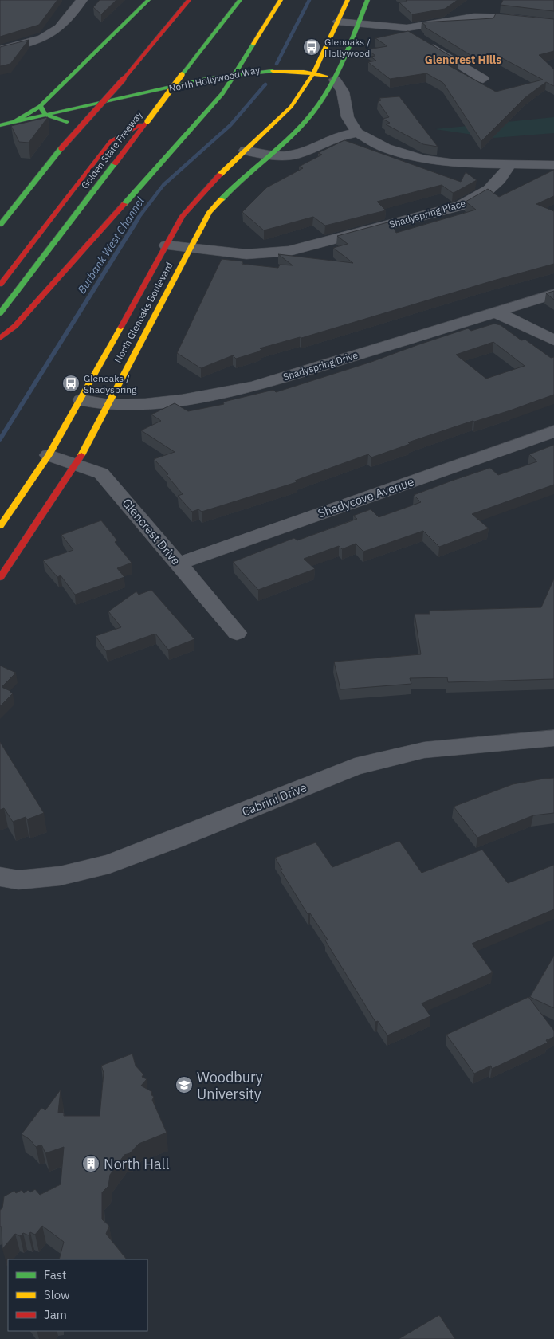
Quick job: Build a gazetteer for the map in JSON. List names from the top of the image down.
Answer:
{
  "streets": {
    "main road": ["North Hollywood Way", "Golden State Freeway", "North Glenoaks Boulevard"],
    "street": [
      "Shadyspring Place",
      "Shadyspring Drive",
      "Shadycove Avenue",
      "Glencrest Drive",
      "Cabrini Drive"
    ]
  },
  "crossings": [
    ["North Hollywood Way", "North Glenoaks Boulevard"],
    ["Shadyspring Place", "North Glenoaks Boulevard"],
    ["North Glenoaks Boulevard", "Shadyspring Drive"],
    ["North Glenoaks Boulevard", "Glencrest Drive"],
    ["Shadycove Avenue", "Glencrest Drive"]
  ],
  "districts": ["Glencrest Hills"],
  "water": ["Burbank West Channel"],
  "places": {
    "bus stop": ["Glenoaks / Hollywood", "Glenoaks / Shadyspring"],
    "school or university": ["Woodbury University"],
    "building": ["North Hall"]
  },
  "legend": ["Fast", "Slow", "Jam"]
}
